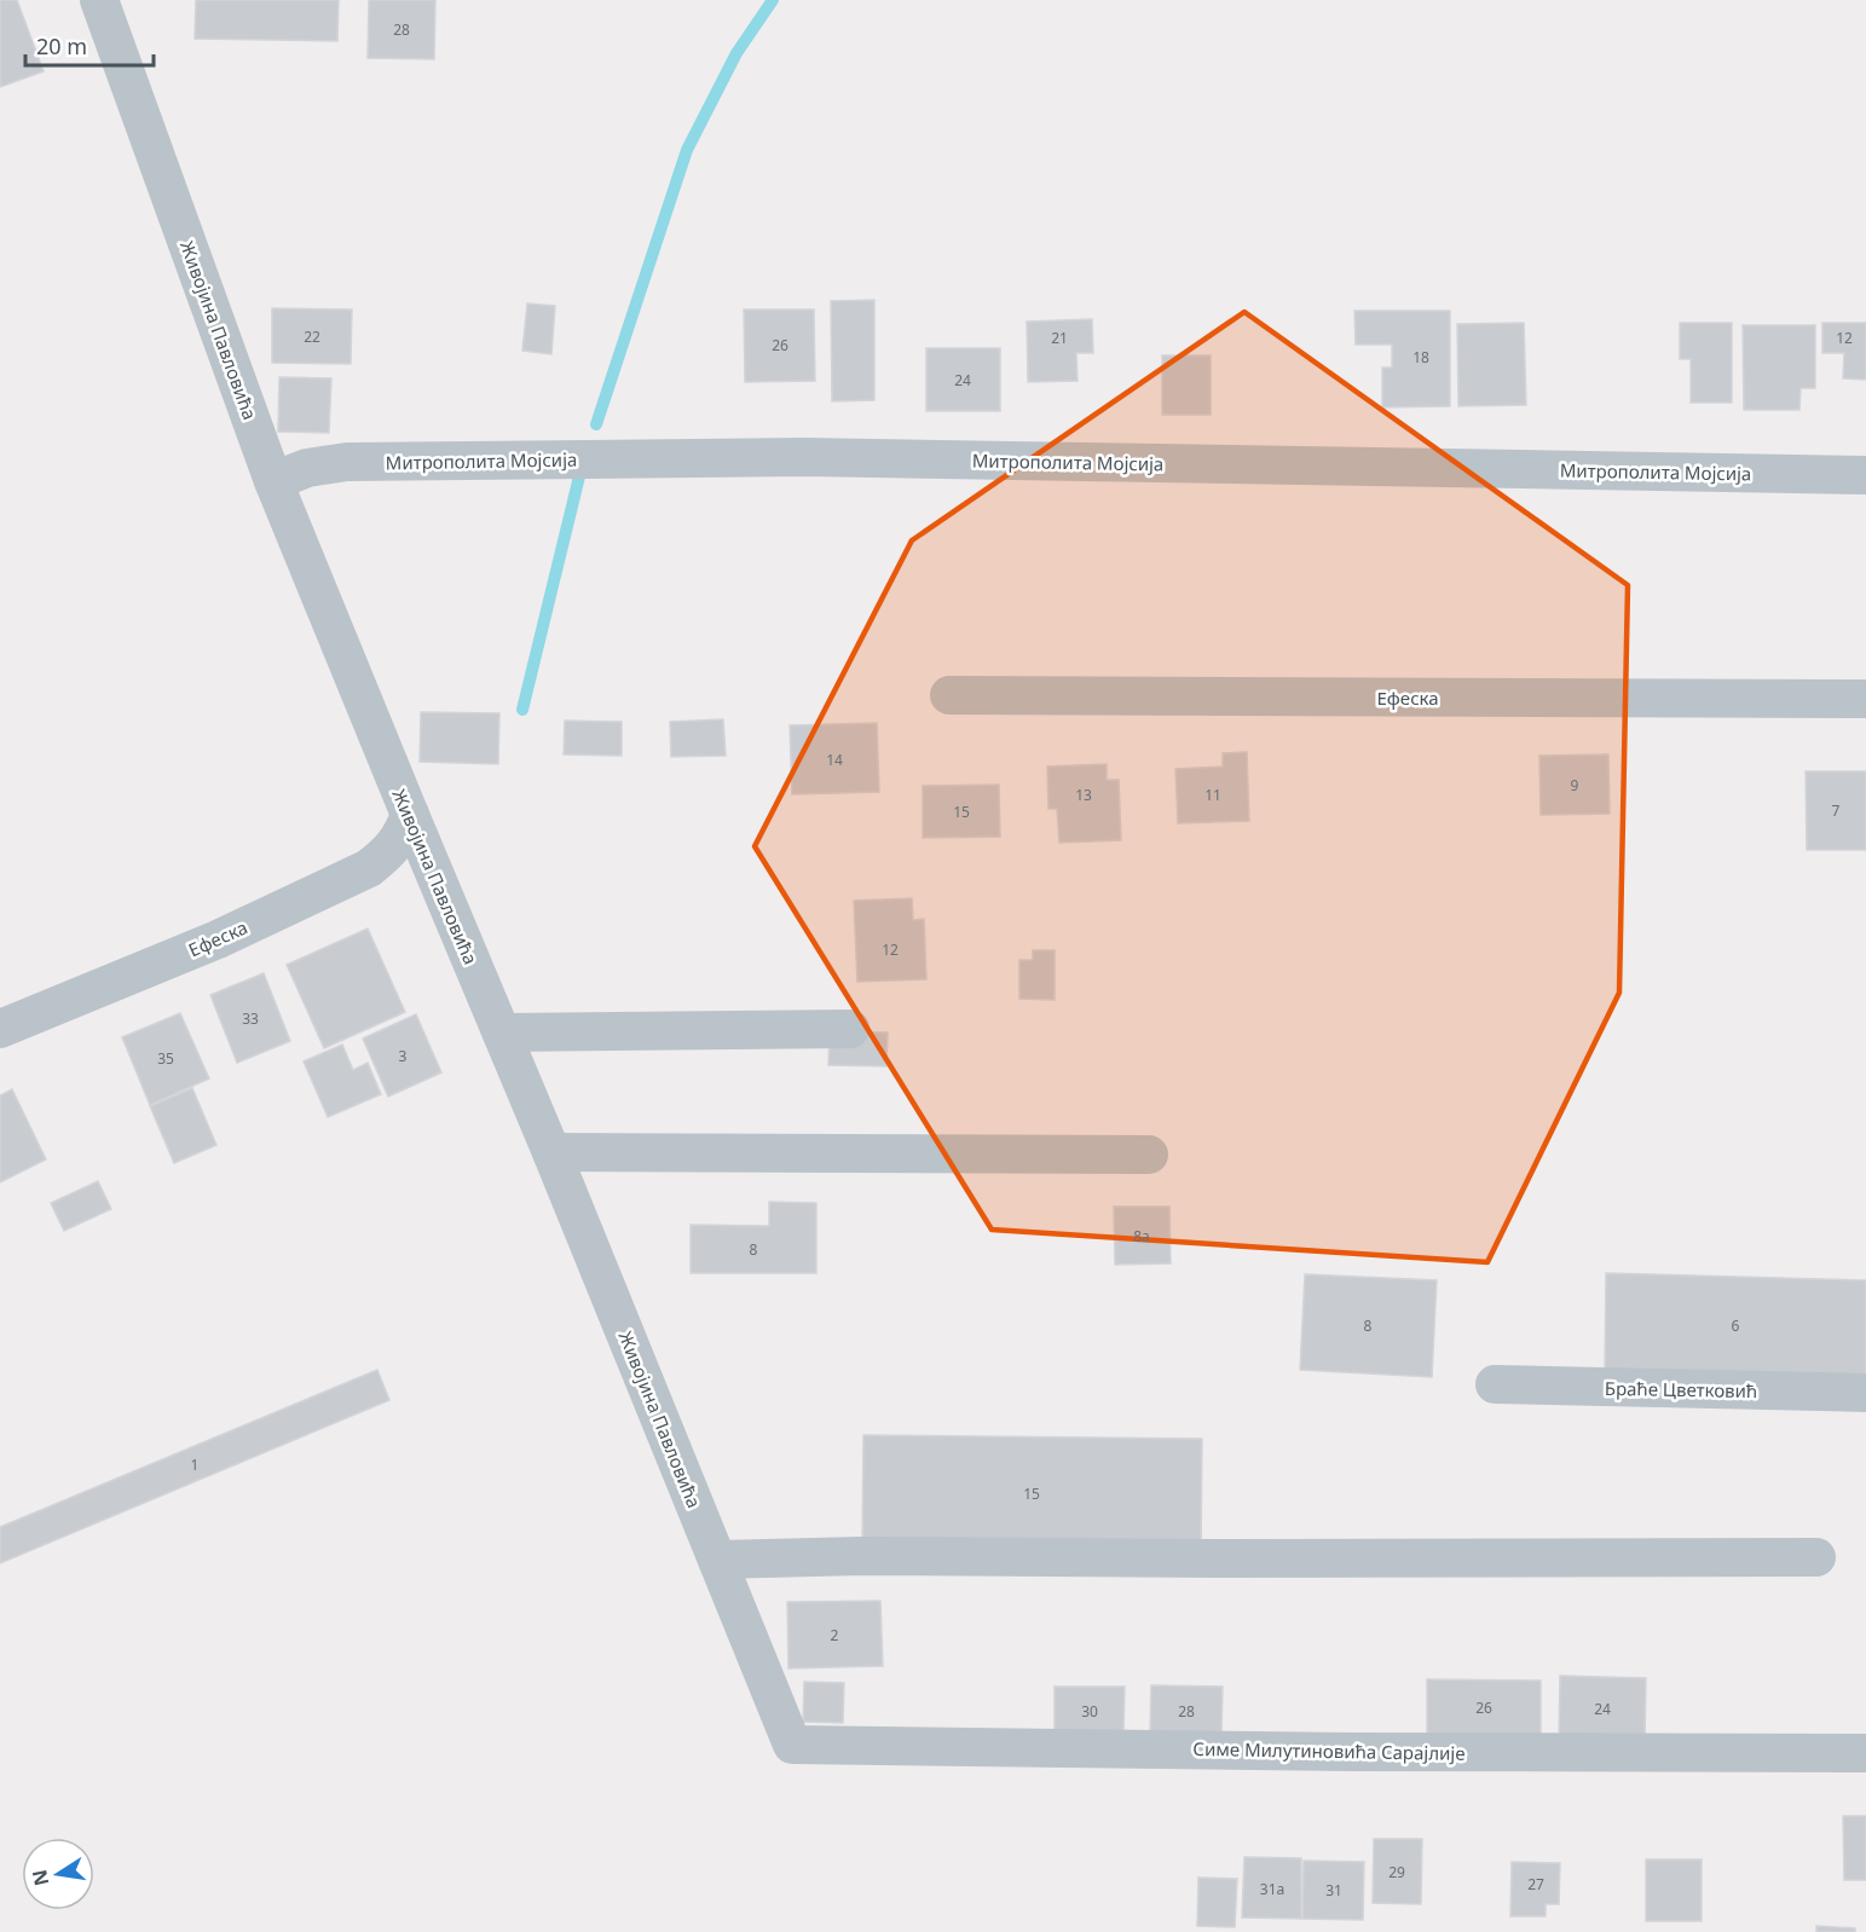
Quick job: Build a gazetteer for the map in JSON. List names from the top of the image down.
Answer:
{
  "streets": {
    "street": [
      "Живојина Павловића",
      "Митрополита Мојсија",
      "Ефеска",
      "Браће Цветковић",
      "Симе Милутиновића Сарајлије"
    ]
  },
  "crossings": [
    ["Живојина Павловића", "Митрополита Мојсија"],
    ["Живојина Павловића", "Ефеска"],
    ["Живојина Павловића", "Симе Милутиновића Сарајлије"]
  ],
  "house_numbers": [
    "28",
    "22",
    "21",
    "12",
    "26",
    "18",
    "24",
    "14",
    "9",
    "13",
    "11",
    "7",
    "15",
    "12",
    "33",
    "3",
    "35",
    "8a",
    "8",
    "8",
    "6",
    "1",
    "15",
    "2",
    "26",
    "24",
    "30",
    "28",
    "29",
    "27",
    "31a",
    "31"
  ],
  "scale_bar": "20 m",
  "north": "left"
}
